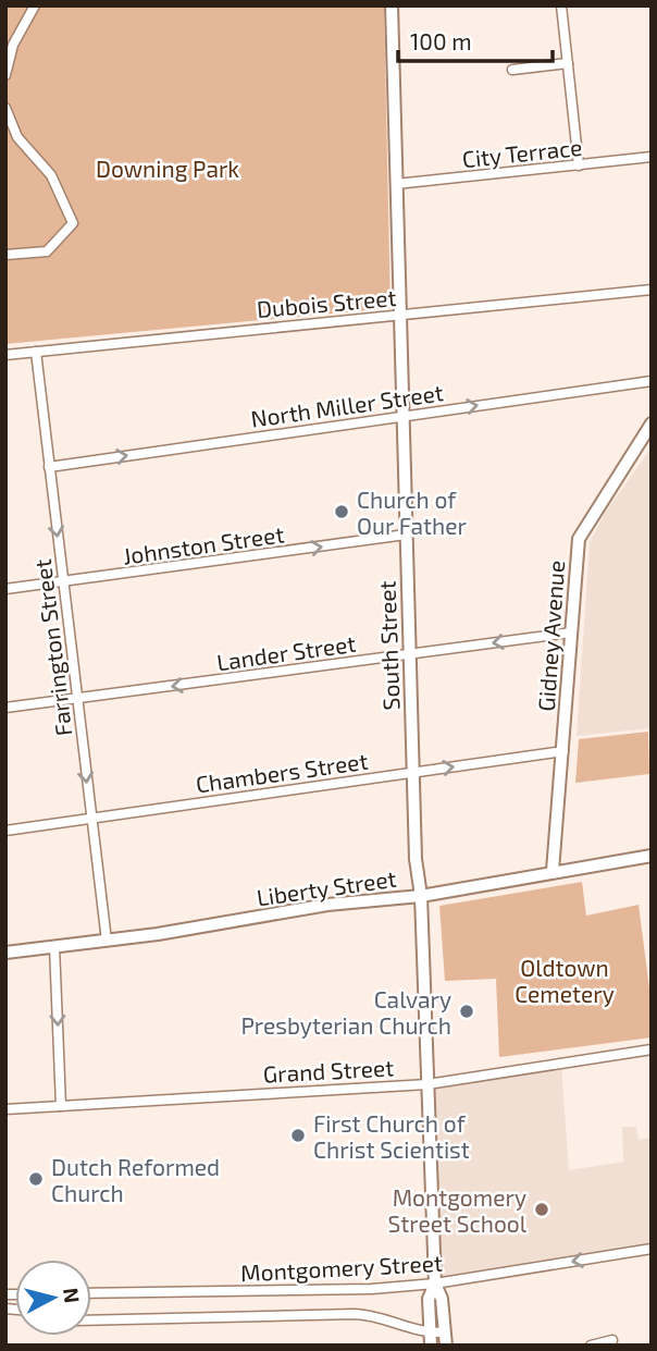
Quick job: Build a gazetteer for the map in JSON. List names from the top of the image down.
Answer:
{
  "streets": {
    "street": [
      "City Terrace",
      "Dubois Street",
      "North Miller Street",
      "Johnston Street",
      "Gidney Avenue",
      "South Street",
      "Farrington Street",
      "Lander Street",
      "Chambers Street",
      "Liberty Street",
      "Grand Street",
      "Montgomery Street"
    ]
  },
  "crossings": [
    ["City Terrace", "South Street"],
    ["Dubois Street", "South Street"],
    ["Dubois Street", "Farrington Street"],
    ["North Miller Street", "South Street"],
    ["North Miller Street", "Farrington Street"],
    ["Johnston Street", "South Street"],
    ["Johnston Street", "Farrington Street"],
    ["Gidney Avenue", "Lander Street"],
    ["Gidney Avenue", "Chambers Street"],
    ["Gidney Avenue", "Liberty Street"],
    ["South Street", "Lander Street"],
    ["South Street", "Chambers Street"],
    ["South Street", "Liberty Street"],
    ["South Street", "Grand Street"],
    ["South Street", "Montgomery Street"],
    ["Farrington Street", "Lander Street"],
    ["Farrington Street", "Chambers Street"],
    ["Farrington Street", "Liberty Street"]
  ],
  "one_way": [
    "North Miller Street",
    "Johnston Street",
    "Farrington Street",
    "Lander Street",
    "Montgomery Street"
  ],
  "parks": ["Downing Park", "Oldtown Cemetery"],
  "places": [
    "Church of Our Father",
    "Calvary Presbyterian Church",
    "First Church of Christ Scientist",
    "Dutch Reformed Church",
    "Montgomery Street School"
  ],
  "scale_bar": "100 m",
  "north": "right"
}
